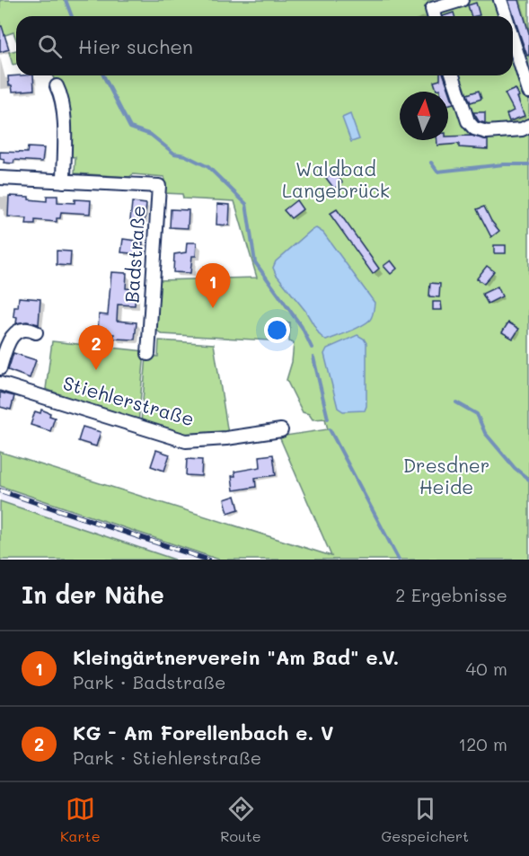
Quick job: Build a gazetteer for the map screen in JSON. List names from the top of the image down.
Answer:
{
  "streets": {
    "street": ["Badstraße", "Stiehlerstraße"]
  },
  "parks": ["Waldbad Langebrück", "Dresdner Heide"],
  "north": "top",
  "page": {
    "search": "Hier suchen",
    "pins": ["1", "2"],
    "heading": ["In der Nähe", "2 Ergebnisse"],
    "list": [
      {
        "mark": "1",
        "name": "Kleingärtnerverein \"Am Bad\" e.V.",
        "note": "Park · Badstraße",
        "value": "40 m"
      },
      {
        "mark": "2",
        "name": "KG - Am Forellenbach e. V",
        "note": "Park · Stiehlerstraße",
        "value": "120 m"
      }
    ],
    "nav": ["Karte", "Route", "Gespeichert"]
  }
}
